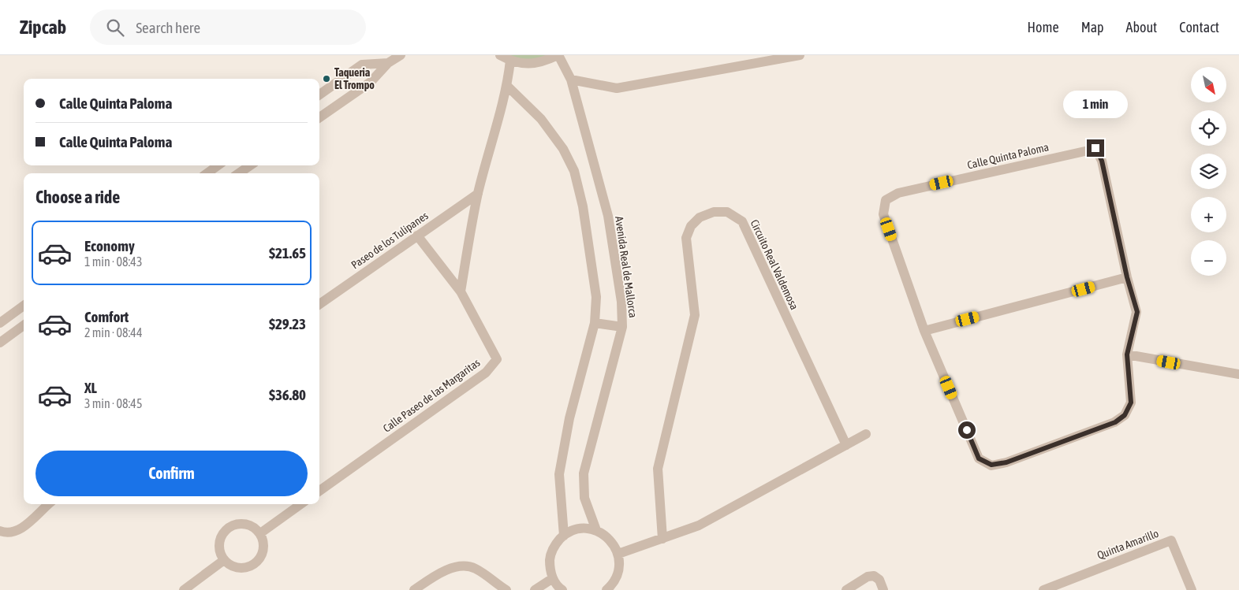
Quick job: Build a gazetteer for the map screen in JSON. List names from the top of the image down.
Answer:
{
  "streets": {
    "street": [
      "Calle Quinta Paloma",
      "Paseo de los Tulipanes",
      "Circuito Real Valdemosa",
      "Avenida Real de Mallorca",
      "Calle Paseo de las Margaritas",
      "Quinta Amarillo"
    ]
  },
  "crossings": [
    ["Paseo de los Tulipanes", "Calle Paseo de las Margaritas"]
  ],
  "places": ["Taqueria El Trompo"],
  "north": "bottom right",
  "page": {
    "header": "Zipcab",
    "search": "Search here",
    "nav": [
      "Home",
      "Map",
      "About",
      "Contact"
    ],
    "map_buttons": ["+", "−"],
    "banner": ["Calle Quinta Paloma", "Calle Quinta Paloma"],
    "bubble": "1 min",
    "heading": "Choose a ride",
    "list": [
      {
        "name": "Economy",
        "note": "1 min · 08:43",
        "value": "$21.65"
      },
      {
        "name": "Comfort",
        "note": "2 min · 08:44",
        "value": "$29.23"
      },
      {
        "name": "XL",
        "note": "3 min · 08:45",
        "value": "$36.80"
      }
    ],
    "buttons": "Confirm"
  }
}
